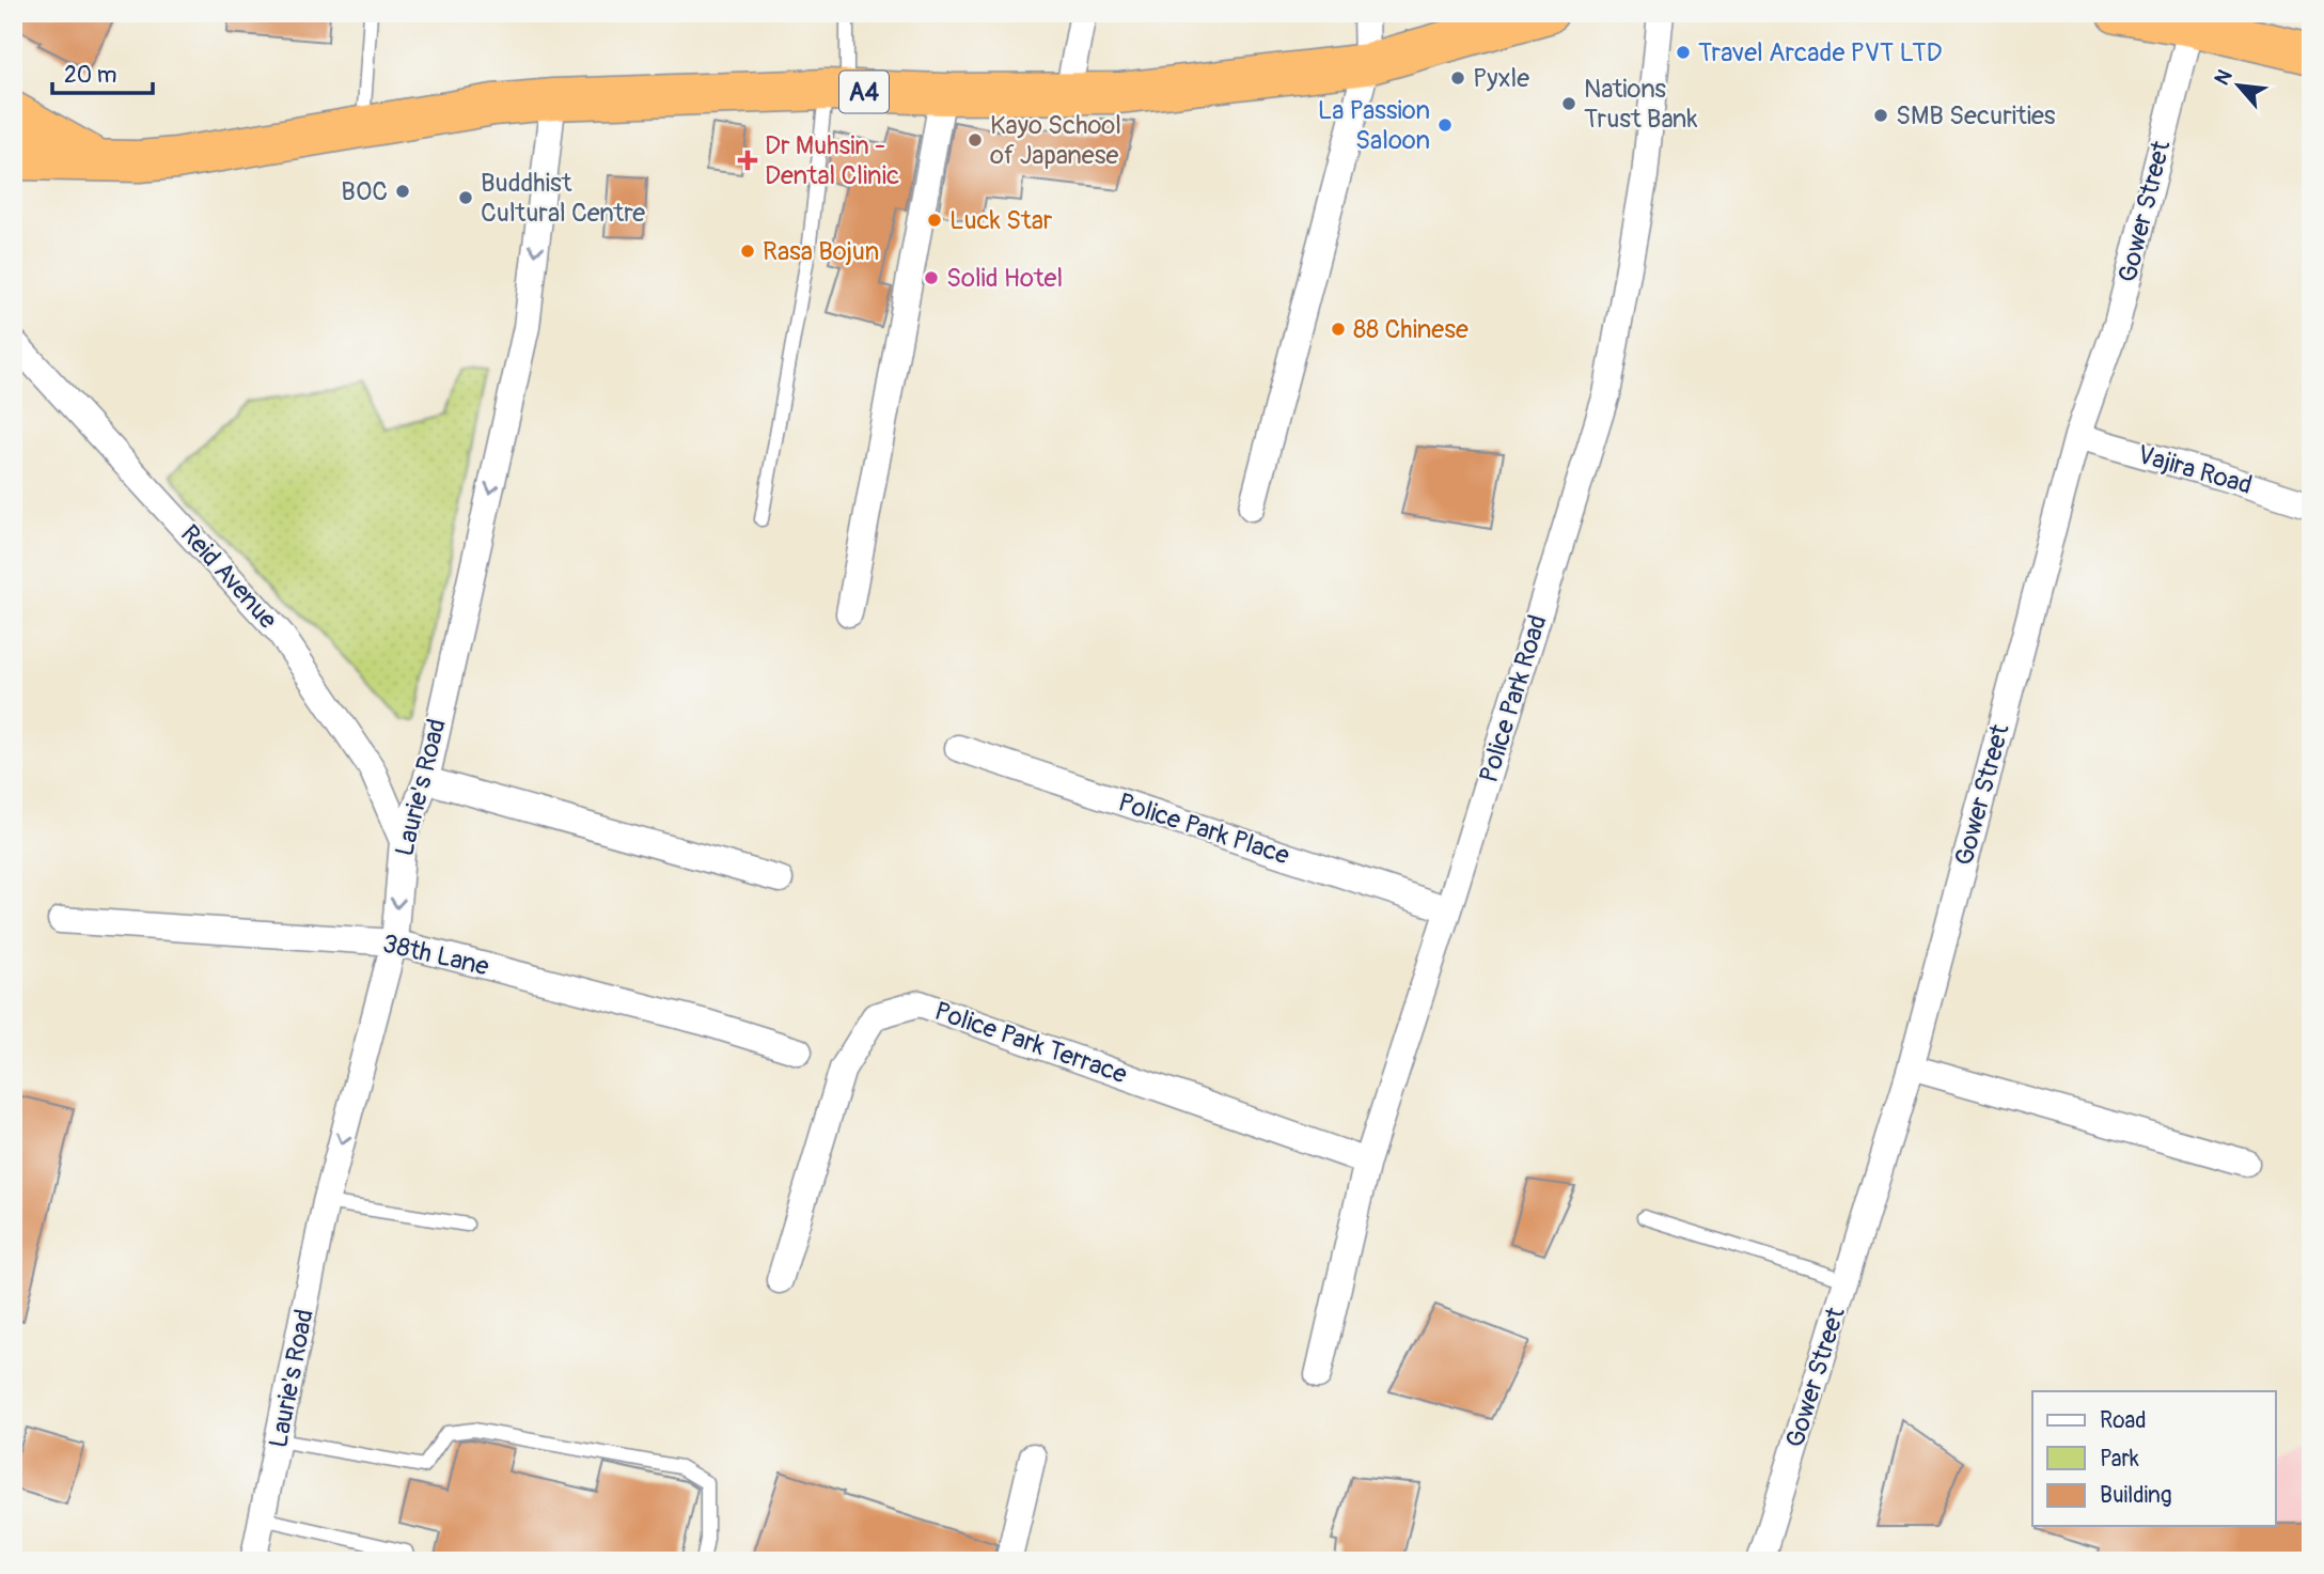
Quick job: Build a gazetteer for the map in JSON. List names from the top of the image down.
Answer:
{
  "streets": {
    "highway": ["A4"],
    "street": [
      "Gower Street",
      "Vajira Road",
      "Reid Avenue",
      "Police Park Road",
      "Laurie's Road",
      "Police Park Place",
      "38th Lane",
      "Police Park Terrace"
    ]
  },
  "crossings": [
    ["A4", "Laurie's Road"],
    ["Gower Street", "Vajira Road"],
    ["Reid Avenue", "Laurie's Road"],
    ["Police Park Road", "Police Park Place"],
    ["Police Park Road", "Police Park Terrace"],
    ["Laurie's Road", "38th Lane"]
  ],
  "one_way": ["Laurie's Road"],
  "places": {
    "other": [
      "Travel Arcade PVT LTD",
      "Pyxle",
      "Nations Trust Bank",
      "SMB Securities",
      "La Passion Saloon",
      "Kayo School of Japanese",
      "BOC",
      "Buddhist Cultural Centre",
      "Luck Star",
      "Rasa Bojun",
      "Solid Hotel",
      "88 Chinese"
    ],
    "health": ["Dr Muhsin - Dental Clinic"]
  },
  "legend": ["Road", "Park", "Building"],
  "scale_bar": "20 m",
  "north": "top left"
}
